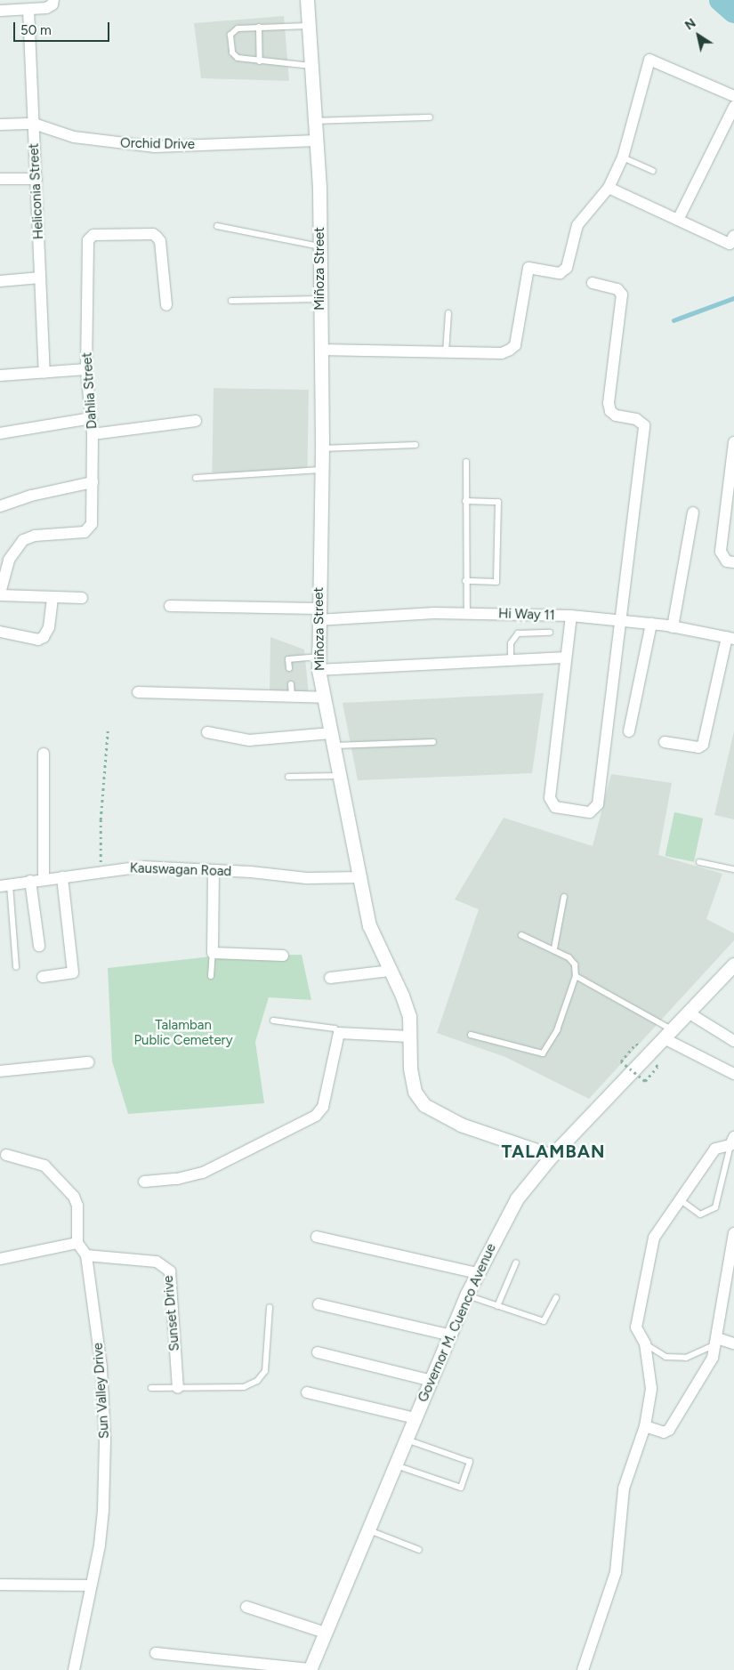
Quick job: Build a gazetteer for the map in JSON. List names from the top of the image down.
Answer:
{
  "streets": {
    "main road": ["Miñoza Street", "Governor M. Cuenco Avenue"],
    "street": [
      "Orchid Drive",
      "Heliconia Street",
      "Dahlia Street",
      "Hi Way 11",
      "Kauswagan Road",
      "Sunset Drive",
      "Sun Valley Drive"
    ]
  },
  "crossings": [
    ["Orchid Drive", "Heliconia Street"],
    ["Orchid Drive", "Miñoza Street"],
    ["Miñoza Street", "Hi Way 11"],
    ["Miñoza Street", "Kauswagan Road"],
    ["Miñoza Street", "Governor M. Cuenco Avenue"],
    ["Sunset Drive", "Sun Valley Drive"]
  ],
  "districts": ["TALAMBAN"],
  "parks": ["Talamban Public Cemetery"],
  "scale_bar": "50 m",
  "north": "top left"
}
